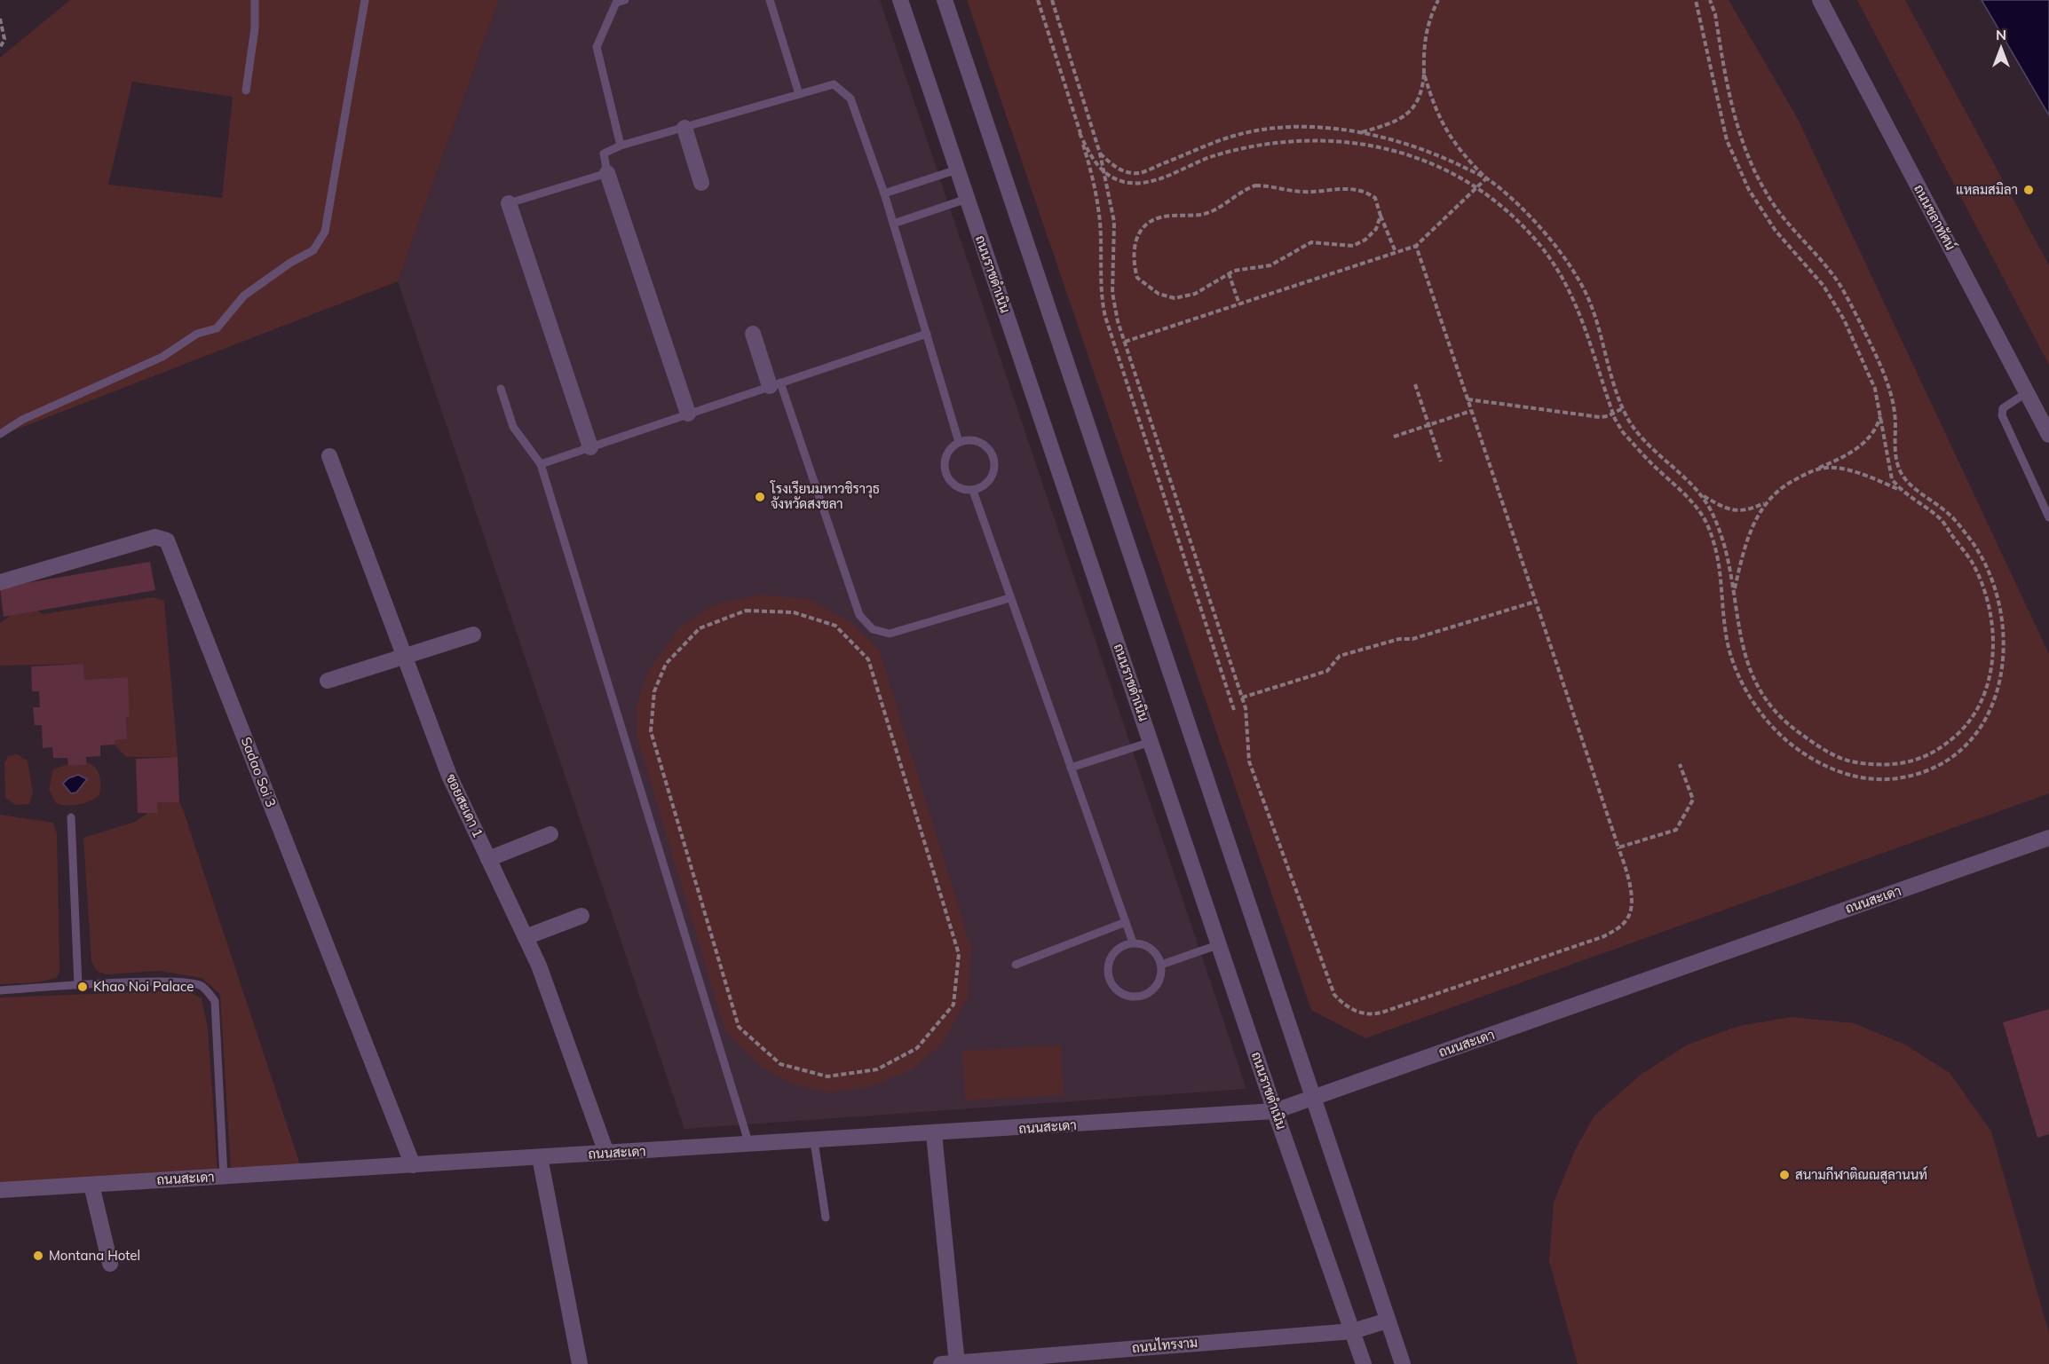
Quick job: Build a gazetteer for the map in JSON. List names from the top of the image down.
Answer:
{
  "streets": {
    "street": [
      "ถนนชลาทัศน์",
      "ถนนราชดำเนิน",
      "Sadao Soi 3",
      "ซอยสะเดา 1",
      "ถนนสะเดา",
      "ถนนไทรงาม"
    ]
  },
  "crossings": [
    ["ถนนราชดำเนิน", "ถนนสะเดา"],
    ["ถนนราชดำเนิน", "ถนนไทรงาม"],
    ["Sadao Soi 3", "ถนนสะเดา"],
    ["ซอยสะเดา 1", "ถนนสะเดา"]
  ],
  "places": [
    "แหลมสมิลา",
    "โรงเรียนมหาวชิราวุธ จังหวัดสงขลา",
    "Khao Noi Palace",
    "สนามกีฬาติณณสูลานนท์",
    "Montana Hotel"
  ],
  "north": "top"
}
